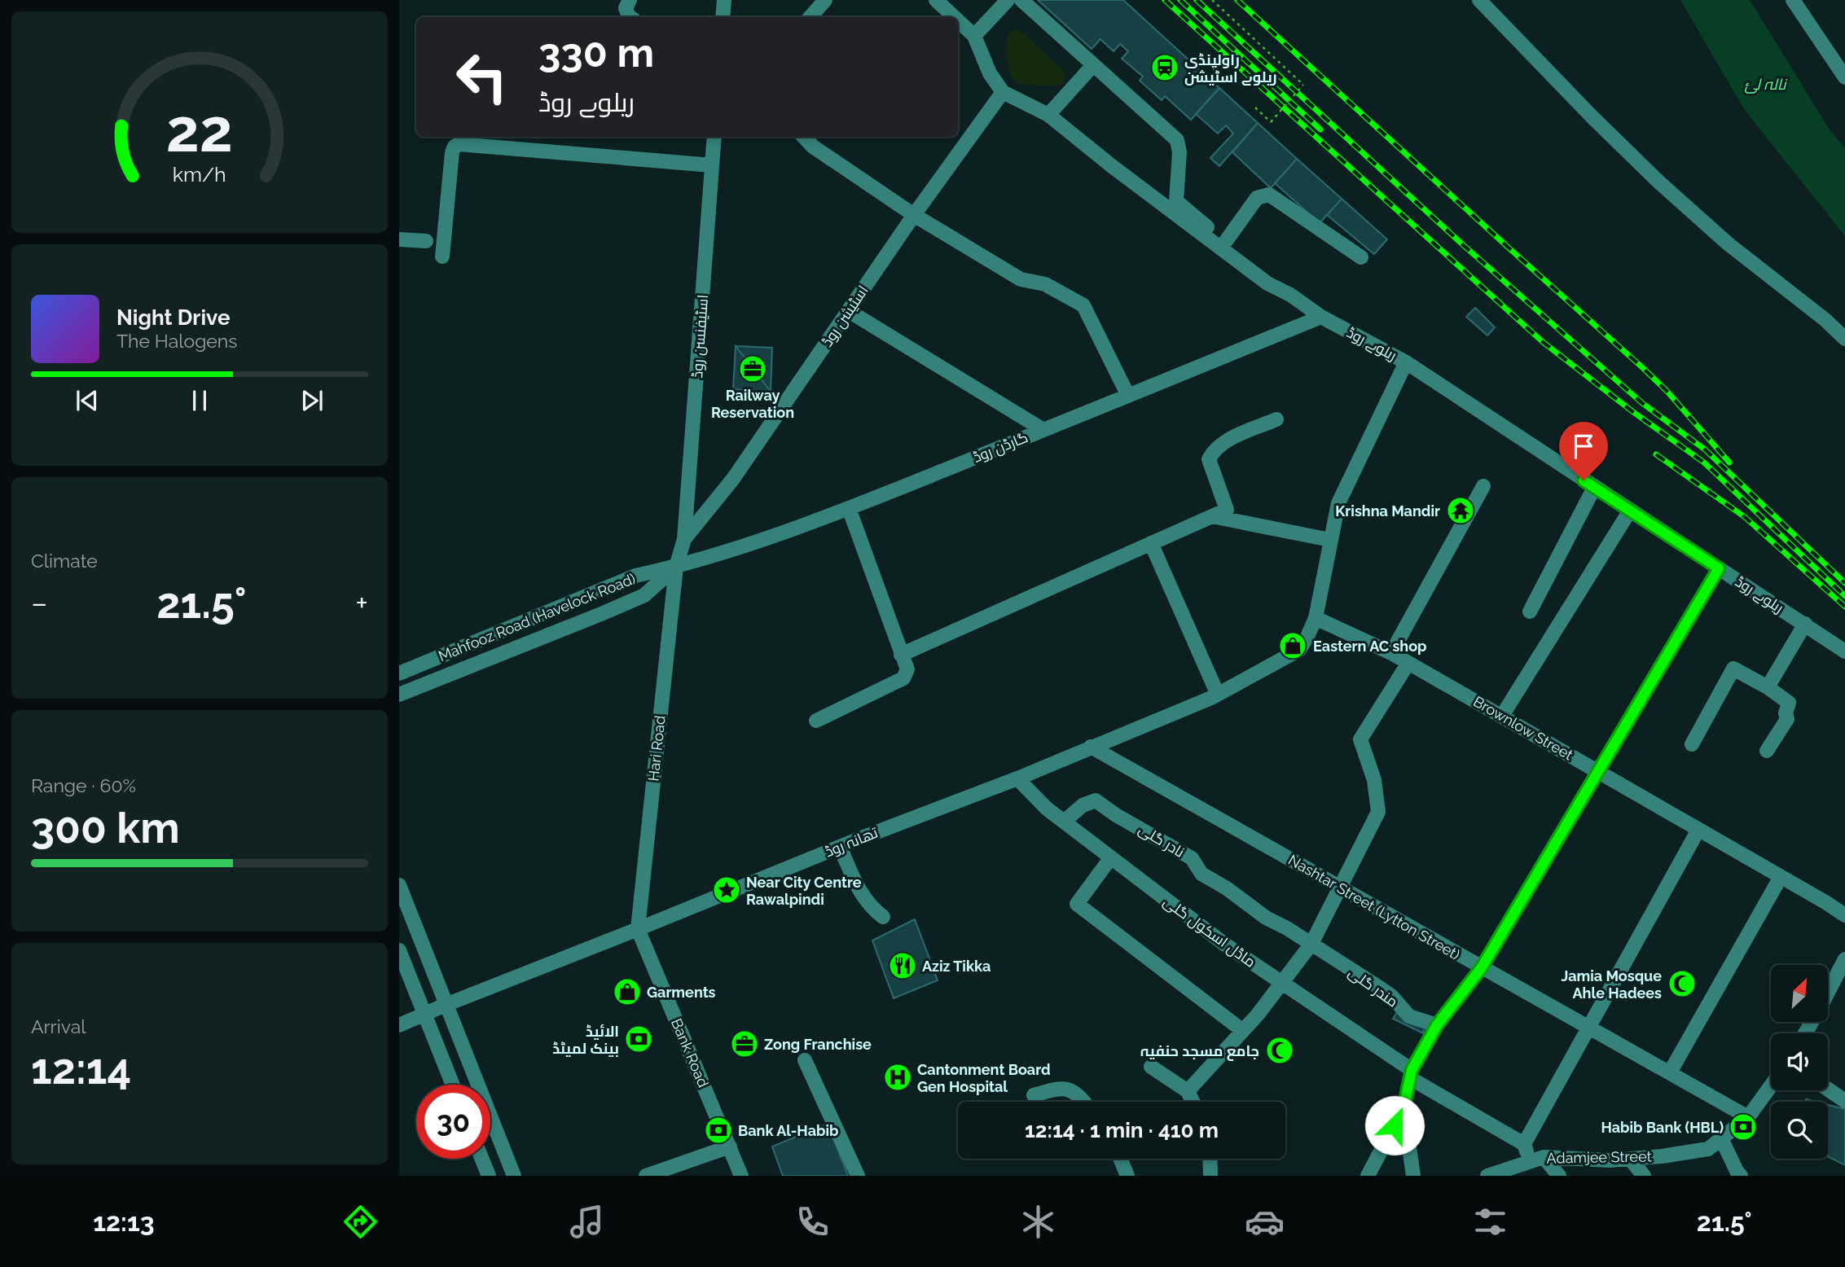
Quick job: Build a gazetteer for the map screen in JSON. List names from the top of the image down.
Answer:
{
  "streets": {
    "street": [
      "اسٹیشن روڈ",
      "اسٹیفنسن روڈ",
      "ریلوے روڈ",
      "گارڈن روڈ",
      "Mahfooz Road (Havelock Road)",
      "Brownlow Street",
      "Hari Road",
      "نادر گلی",
      "تھانہ روڈ",
      "Nashtar Street (Lytton Street)",
      "ماڈل اسکول گلی",
      "مندر گلی",
      "Bank Road",
      "Adamjee Street"
    ]
  },
  "crossings": [
    ["اسٹیشن روڈ", "اسٹیفنسن روڈ"],
    ["اسٹیشن روڈ", "ریلوے روڈ"],
    ["اسٹیشن روڈ", "Hari Road"],
    ["اسٹیفنسن روڈ", "Hari Road"],
    ["ریلوے روڈ", "گارڈن روڈ"],
    ["گارڈن روڈ", "Mahfooz Road (Havelock Road)"],
    ["گارڈن روڈ", "Hari Road"],
    ["Mahfooz Road (Havelock Road)", "Hari Road"],
    ["Brownlow Street", "تھانہ روڈ"],
    ["Hari Road", "تھانہ روڈ"],
    ["Hari Road", "Bank Road"],
    ["نادر گلی", "ماڈل اسکول گلی"],
    ["نادر گلی", "مندر گلی"],
    ["تھانہ روڈ", "Nashtar Street (Lytton Street)"],
    ["تھانہ روڈ", "ماڈل اسکول گلی"],
    ["تھانہ روڈ", "Bank Road"],
    ["Nashtar Street (Lytton Street)", "Adamjee Street"]
  ],
  "water": ["نالہ لئ"],
  "places": {
    "station": ["راولپنڈی ریلوے اسٹیشن"],
    "office": ["Railway Reservation", "Zong Franchise"],
    "temple": ["Krishna Mandir"],
    "shop": ["Eastern AC shop", "Garments"],
    "place": ["Near City Centre Rawalpindi"],
    "restaurant": ["Aziz Tikka"],
    "mosque": ["Jamia Mosque Ahle Hadees", "جامع مسجد حنفیہ"],
    "bank": ["الائیڈ بینک لمیٹڈ", "Habib Bank (HBL)", "Bank Al-Habib"],
    "hospital": ["Cantonment Board Gen Hospital"]
  },
  "north": "top right",
  "page": {
    "turn": ["330 m", "ریلوے روڈ"],
    "song": ["Night Drive", "The Halogens"],
    "tile": [
      "Climate",
      ["Range · 60%", "300 km"],
      ["Arrival", "12:14"]
    ],
    "heat": ["−", "21.5°", "+"],
    "limit": "30",
    "trip": "12:14 · 1 min · 410 m",
    "tabs": ["12:13", "21.5°"],
    "gauge": ["22", "km/h"]
  }
}
